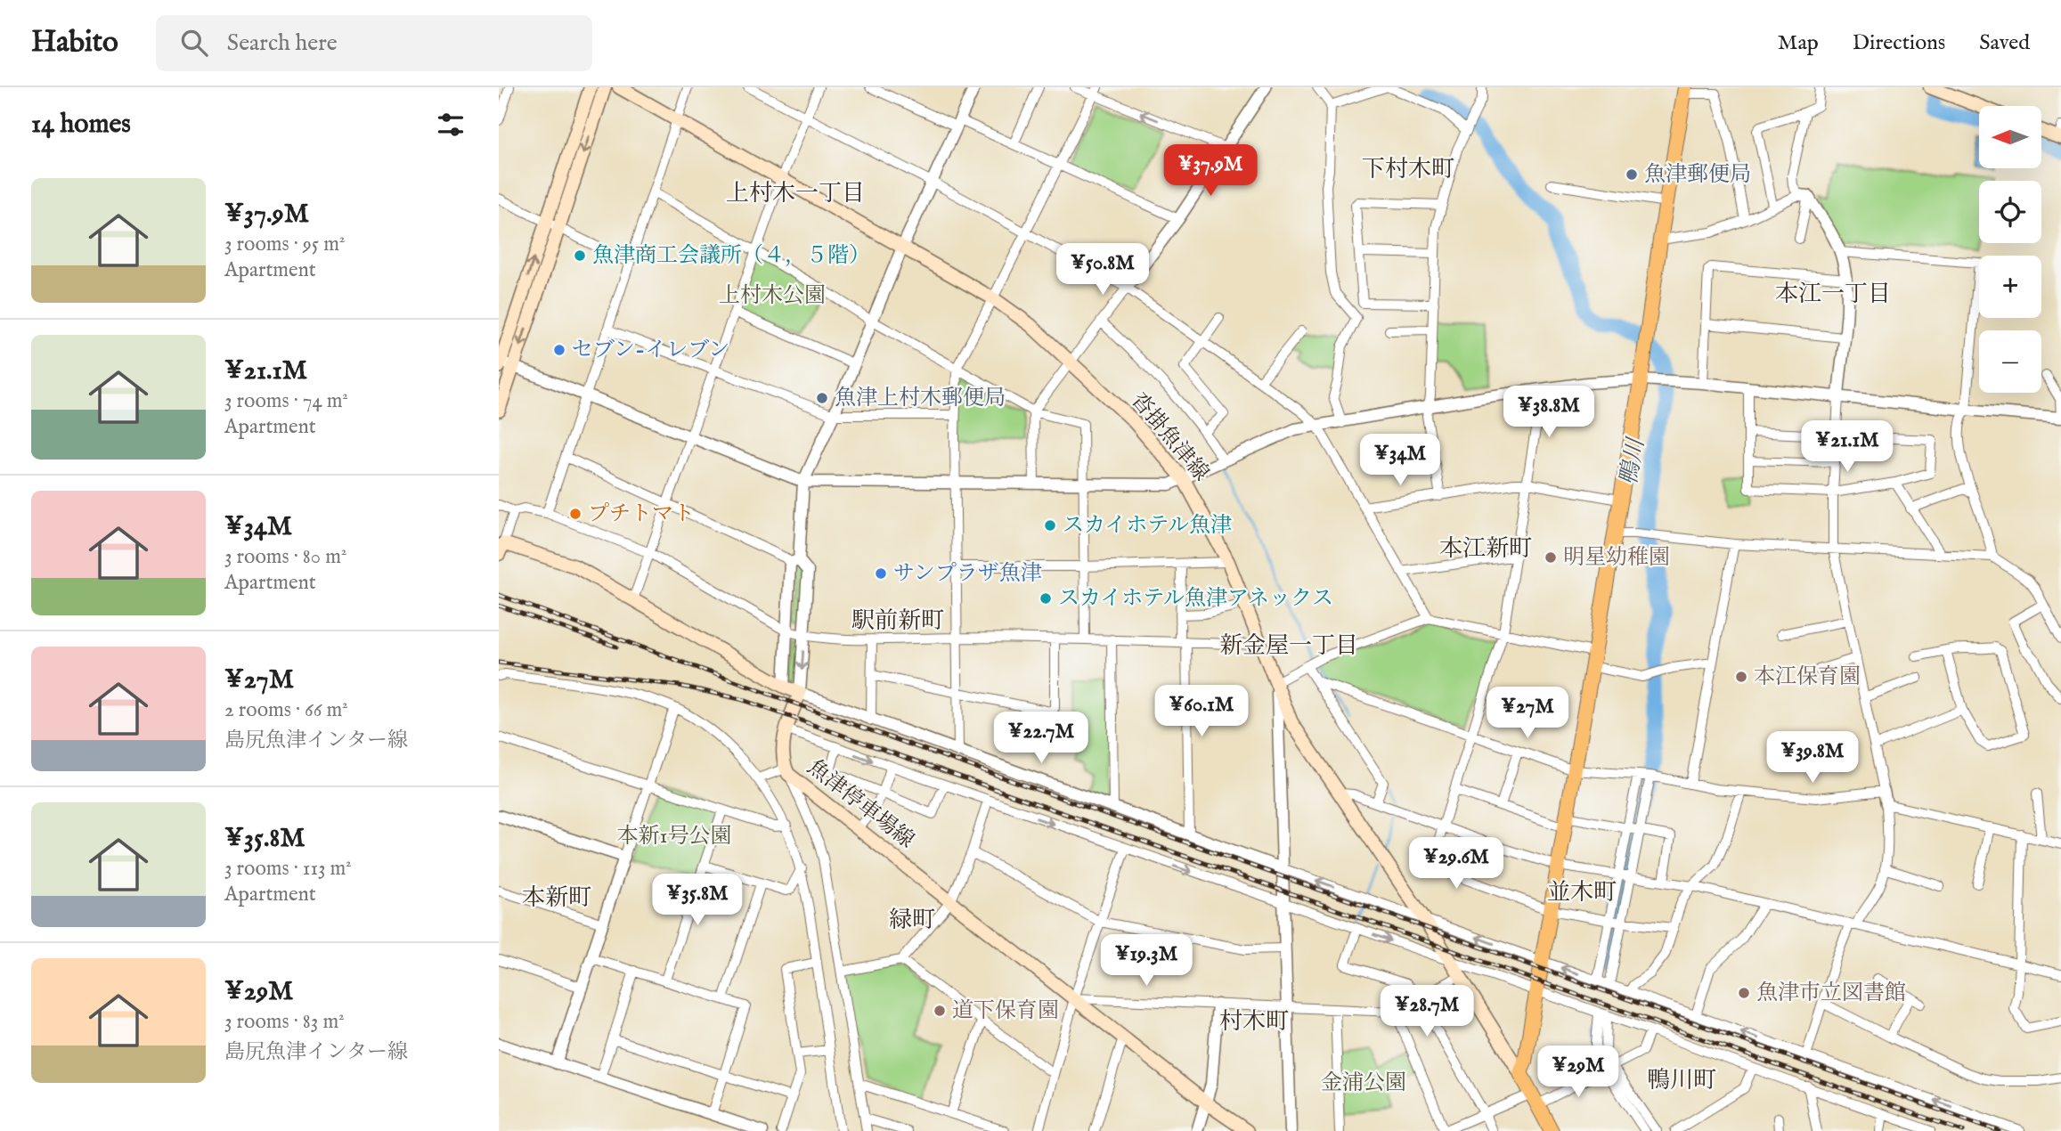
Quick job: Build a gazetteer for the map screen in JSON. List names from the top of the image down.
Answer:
{
  "streets": {
    "main road": ["沓掛魚津線", "魚津停車場線"]
  },
  "districts": [
    "下村木町",
    "上村木一丁目",
    "本江一丁目",
    "本江新町",
    "駅前新町",
    "新金屋一丁目",
    "並木町",
    "本新町",
    "緑町",
    "村木町",
    "鴨川町"
  ],
  "water": ["鴨川"],
  "parks": ["上村木公園", "本新1号公園", "金浦公園"],
  "places": [
    "魚津郵便局",
    "魚津商工会議所（４，５階）",
    "セブン-イレブン",
    "魚津上村木郵便局",
    "プチトマト",
    "スカイホテル魚津",
    "明星幼稚園",
    "サンプラザ魚津",
    "スカイホテル魚津アネックス",
    "本江保育園",
    "魚津市立図書館",
    "道下保育園"
  ],
  "north": "left",
  "page": {
    "header": "Habito",
    "search": "Search here",
    "nav": ["Map", "Directions", "Saved"],
    "heading": "14 homes",
    "map_buttons": ["+", "−"],
    "price": [
      "¥37.9M",
      "¥50.8M",
      "¥38.8M",
      "¥21.1M",
      "¥34M",
      "¥60.1M",
      "¥27M",
      "¥22.7M",
      "¥39.8M",
      "¥29.6M",
      "¥35.8M",
      "¥19.3M",
      "¥28.7M",
      "¥29M"
    ],
    "list": [
      {
        "name": "¥37.9M",
        "note": "3 rooms · 95 m² · Apartment"
      },
      {
        "name": "¥21.1M",
        "note": "3 rooms · 74 m² · Apartment"
      },
      {
        "name": "¥34M",
        "note": "3 rooms · 80 m² · Apartment"
      },
      {
        "name": "¥27M",
        "note": "2 rooms · 66 m² · 島尻魚津インター線"
      },
      {
        "name": "¥35.8M",
        "note": "3 rooms · 113 m² · Apartment"
      },
      {
        "name": "¥29M",
        "note": "3 rooms · 83 m² · 島尻魚津インター線"
      }
    ]
  }
}
